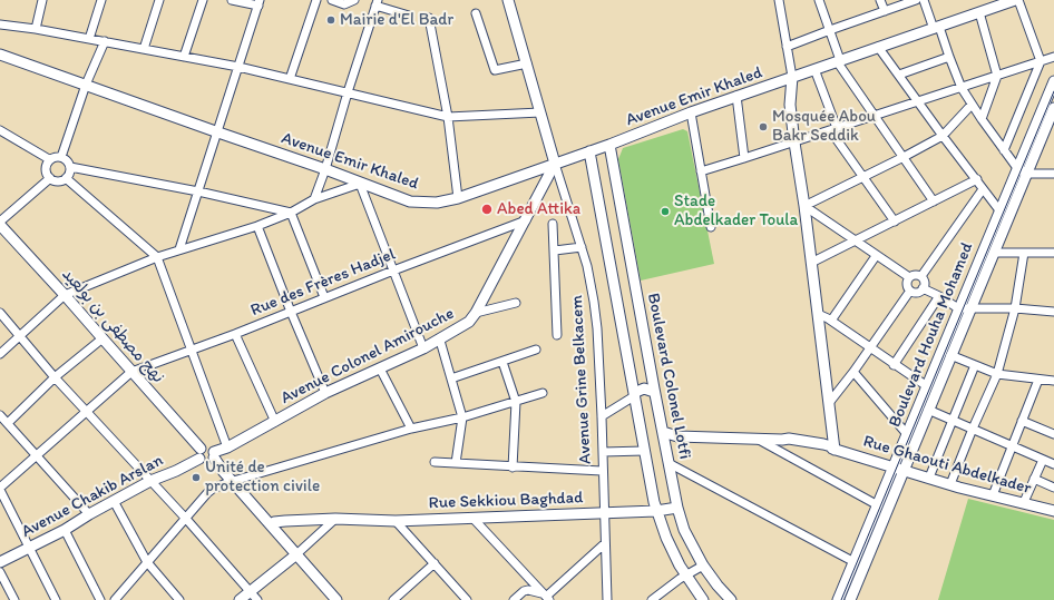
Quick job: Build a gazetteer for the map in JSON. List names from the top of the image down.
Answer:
{
  "streets": {
    "main road": [
      "Avenue Emir Khaled",
      "نهج مصطفى بن بولعيد",
      "Boulevard Houha Mohamed",
      "Avenue Colonel Amirouche",
      "Boulevard Colonel Lotfi",
      "Rue Ghaouti Abdelkader",
      "Avenue Chakib Arslan",
      "Rue Sekkiou Baghdad"
    ],
    "street": ["Rue des Frères Hadjel", "Avenue Grine Belkacem"]
  },
  "crossings": [
    ["Avenue Emir Khaled", "Avenue Colonel Amirouche"],
    ["Avenue Emir Khaled", "Boulevard Colonel Lotfi"],
    ["Avenue Emir Khaled", "Avenue Grine Belkacem"],
    ["Rue des Frères Hadjel", "نهج مصطفى بن بولعيد"],
    ["Rue des Frères Hadjel", "Avenue Colonel Amirouche"],
    ["نهج مصطفى بن بولعيد", "Avenue Colonel Amirouche"],
    ["نهج مصطفى بن بولعيد", "Avenue Chakib Arslan"],
    ["نهج مصطفى بن بولعيد", "Rue Sekkiou Baghdad"],
    ["Boulevard Houha Mohamed", "Rue Ghaouti Abdelkader"],
    ["Avenue Colonel Amirouche", "Avenue Grine Belkacem"],
    ["Avenue Colonel Amirouche", "Avenue Chakib Arslan"],
    ["Boulevard Colonel Lotfi", "Rue Ghaouti Abdelkader"],
    ["Avenue Grine Belkacem", "Rue Sekkiou Baghdad"]
  ],
  "places": [
    "Mairie d'El Badr",
    "Mosquée Abou Bakr Seddik",
    "Abed Attika",
    "Stade Abdelkader Toula",
    "Unité de protection civile"
  ]
}
